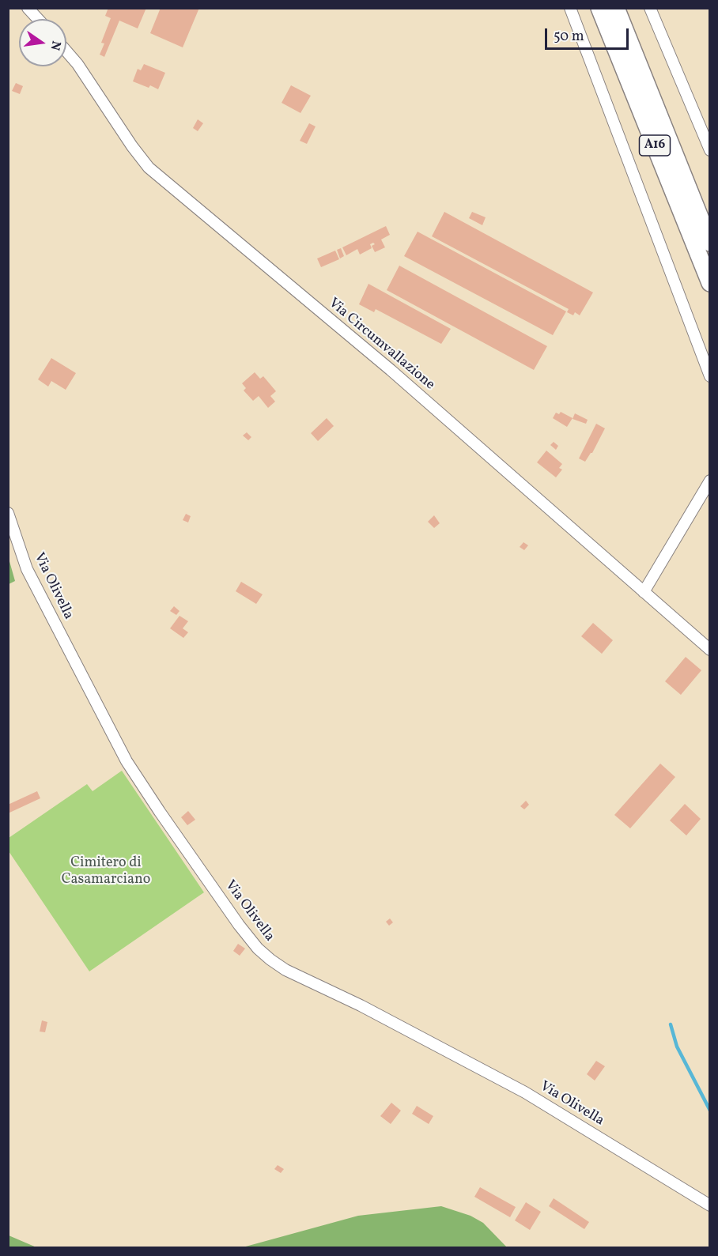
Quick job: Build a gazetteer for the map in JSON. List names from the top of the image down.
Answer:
{
  "streets": {
    "highway": ["A16"],
    "street": ["Via Circumvallazione", "Via Olivella"]
  },
  "parks": ["Cimitero di Casamarciano"],
  "scale_bar": "50 m",
  "north": "right"
}
